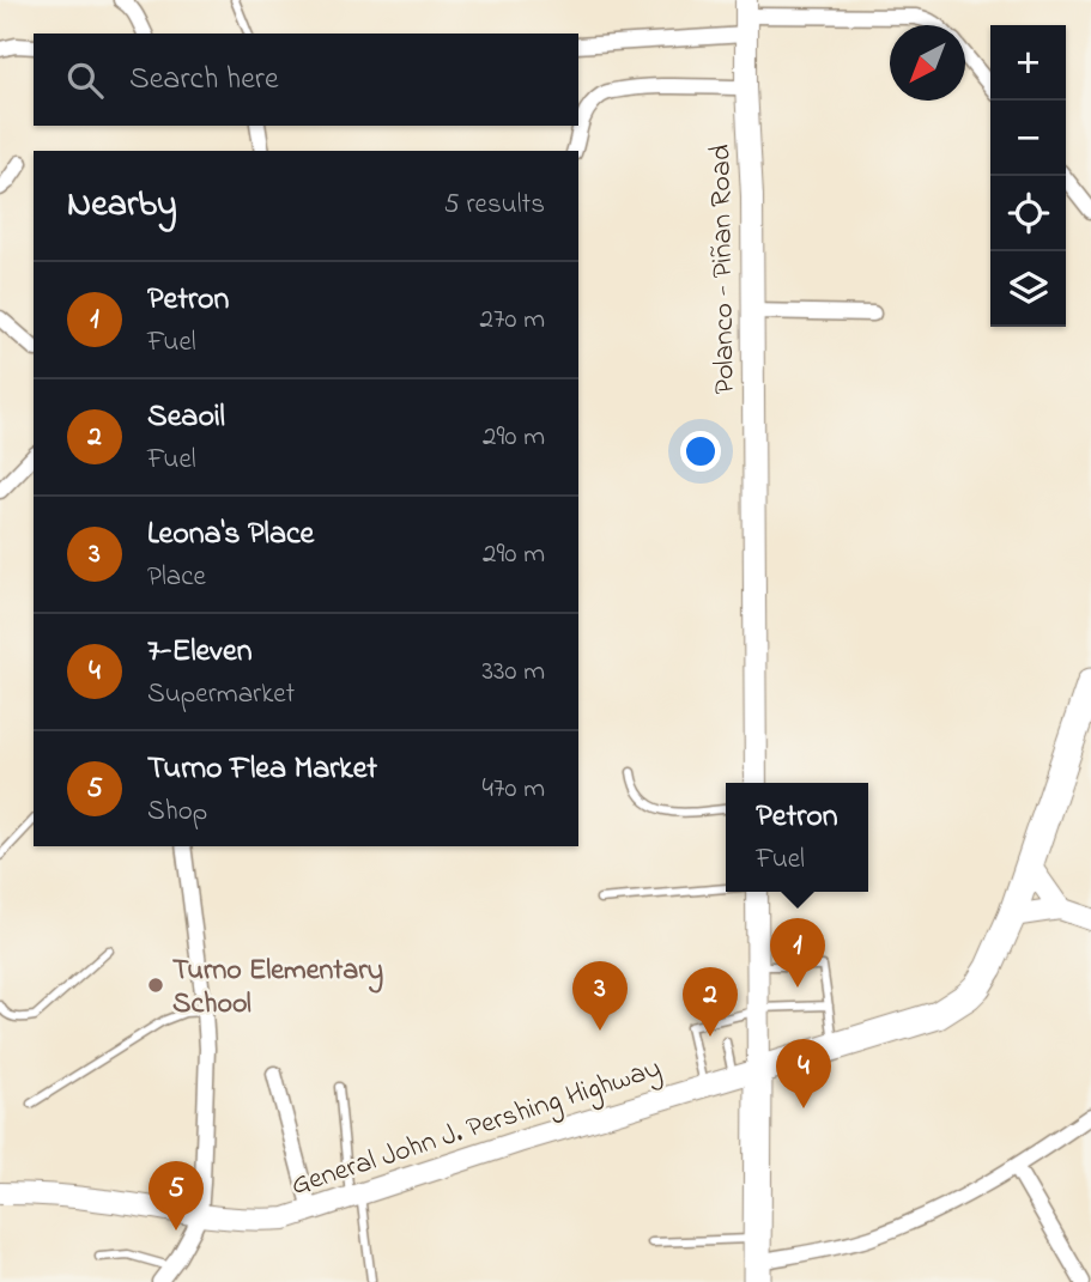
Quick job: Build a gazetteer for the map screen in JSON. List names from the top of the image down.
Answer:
{
  "streets": {
    "highway": ["General John J. Pershing Highway"],
    "main road": ["Polanco - Piñan Road"]
  },
  "places": ["Turno Elementary School"],
  "north": "bottom left",
  "page": {
    "map_buttons": ["+", "−"],
    "search": "Search here",
    "heading": ["Nearby", "5 results"],
    "list": [
      {
        "mark": "1",
        "name": "Petron",
        "note": "Fuel",
        "value": "270 m"
      },
      {
        "mark": "2",
        "name": "Seaoil",
        "note": "Fuel",
        "value": "290 m"
      },
      {
        "mark": "3",
        "name": "Leona's Place",
        "note": "Place",
        "value": "290 m"
      },
      {
        "mark": "4",
        "name": "7-Eleven",
        "note": "Supermarket",
        "value": "330 m"
      },
      {
        "mark": "5",
        "name": "Turno Flea Market",
        "note": "Shop",
        "value": "470 m"
      }
    ],
    "popup": ["Petron", "Fuel"],
    "pins": [
      "1",
      "3",
      "2",
      "4",
      "5"
    ]
  }
}
